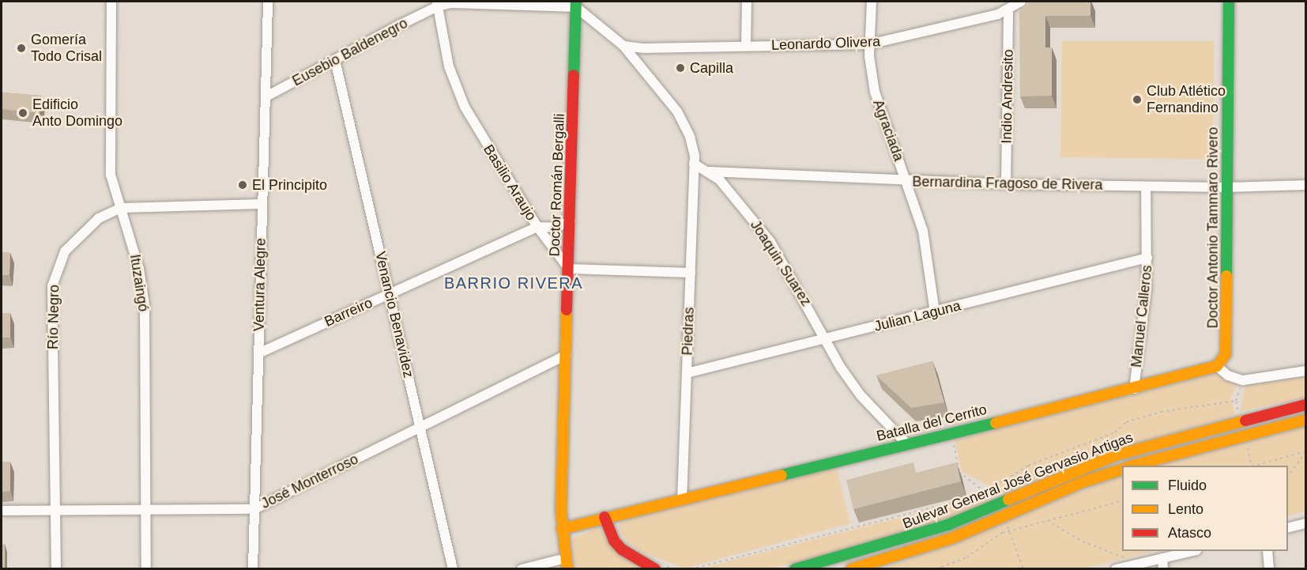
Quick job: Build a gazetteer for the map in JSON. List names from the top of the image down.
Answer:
{
  "streets": {
    "street": [
      "Leonardo Olivera",
      "Eusebio Baldenegro",
      "Indio Andresito",
      "Agraciada",
      "Basilio Araujo",
      "Bernardina Fragoso de Rivera",
      "Doctor Román Bergalli",
      "Doctor Antonio Tammaro Rivero",
      "Joaquin Suarez",
      "Ituzaingó",
      "Ventura Alegre",
      "Barreiro",
      "Venancio Benavidez",
      "Julian Laguna",
      "Manuel Calleros",
      "Río Negro",
      "Piedras",
      "Batalla del Cerrito",
      "Bulevar General José Gervasio Artigas",
      "José Monterroso"
    ]
  },
  "crossings": [
    ["Leonardo Olivera", "Indio Andresito"],
    ["Leonardo Olivera", "Agraciada"],
    ["Eusebio Baldenegro", "Basilio Araujo"],
    ["Eusebio Baldenegro", "Doctor Román Bergalli"],
    ["Eusebio Baldenegro", "Ventura Alegre"],
    ["Eusebio Baldenegro", "Venancio Benavidez"],
    ["Indio Andresito", "Bernardina Fragoso de Rivera"],
    ["Agraciada", "Bernardina Fragoso de Rivera"],
    ["Agraciada", "Julian Laguna"],
    ["Basilio Araujo", "Doctor Román Bergalli"],
    ["Basilio Araujo", "Barreiro"],
    ["Bernardina Fragoso de Rivera", "Doctor Antonio Tammaro Rivero"],
    ["Bernardina Fragoso de Rivera", "Joaquin Suarez"],
    ["Bernardina Fragoso de Rivera", "Manuel Calleros"],
    ["Doctor Román Bergalli", "Barreiro"],
    ["Doctor Román Bergalli", "Batalla del Cerrito"],
    ["Doctor Román Bergalli", "José Monterroso"],
    ["Doctor Antonio Tammaro Rivero", "Batalla del Cerrito"],
    ["Joaquin Suarez", "Julian Laguna"],
    ["Joaquin Suarez", "Piedras"],
    ["Joaquin Suarez", "Batalla del Cerrito"],
    ["Ituzaingó", "Río Negro"],
    ["Ituzaingó", "José Monterroso"],
    ["Ventura Alegre", "Barreiro"],
    ["Ventura Alegre", "Río Negro"],
    ["Ventura Alegre", "José Monterroso"],
    ["Barreiro", "Venancio Benavidez"],
    ["Venancio Benavidez", "José Monterroso"],
    ["Julian Laguna", "Manuel Calleros"],
    ["Julian Laguna", "Piedras"],
    ["Manuel Calleros", "Batalla del Cerrito"],
    ["Río Negro", "José Monterroso"],
    ["Piedras", "Batalla del Cerrito"]
  ],
  "districts": ["BARRIO RIVERA"],
  "places": [
    "Gomería Todo Crisal",
    "Capilla",
    "Club Atlético Fernandino",
    "Edificio Anto Domingo",
    "El Principito"
  ],
  "legend": ["Fluido", "Lento", "Atasco"]
}
